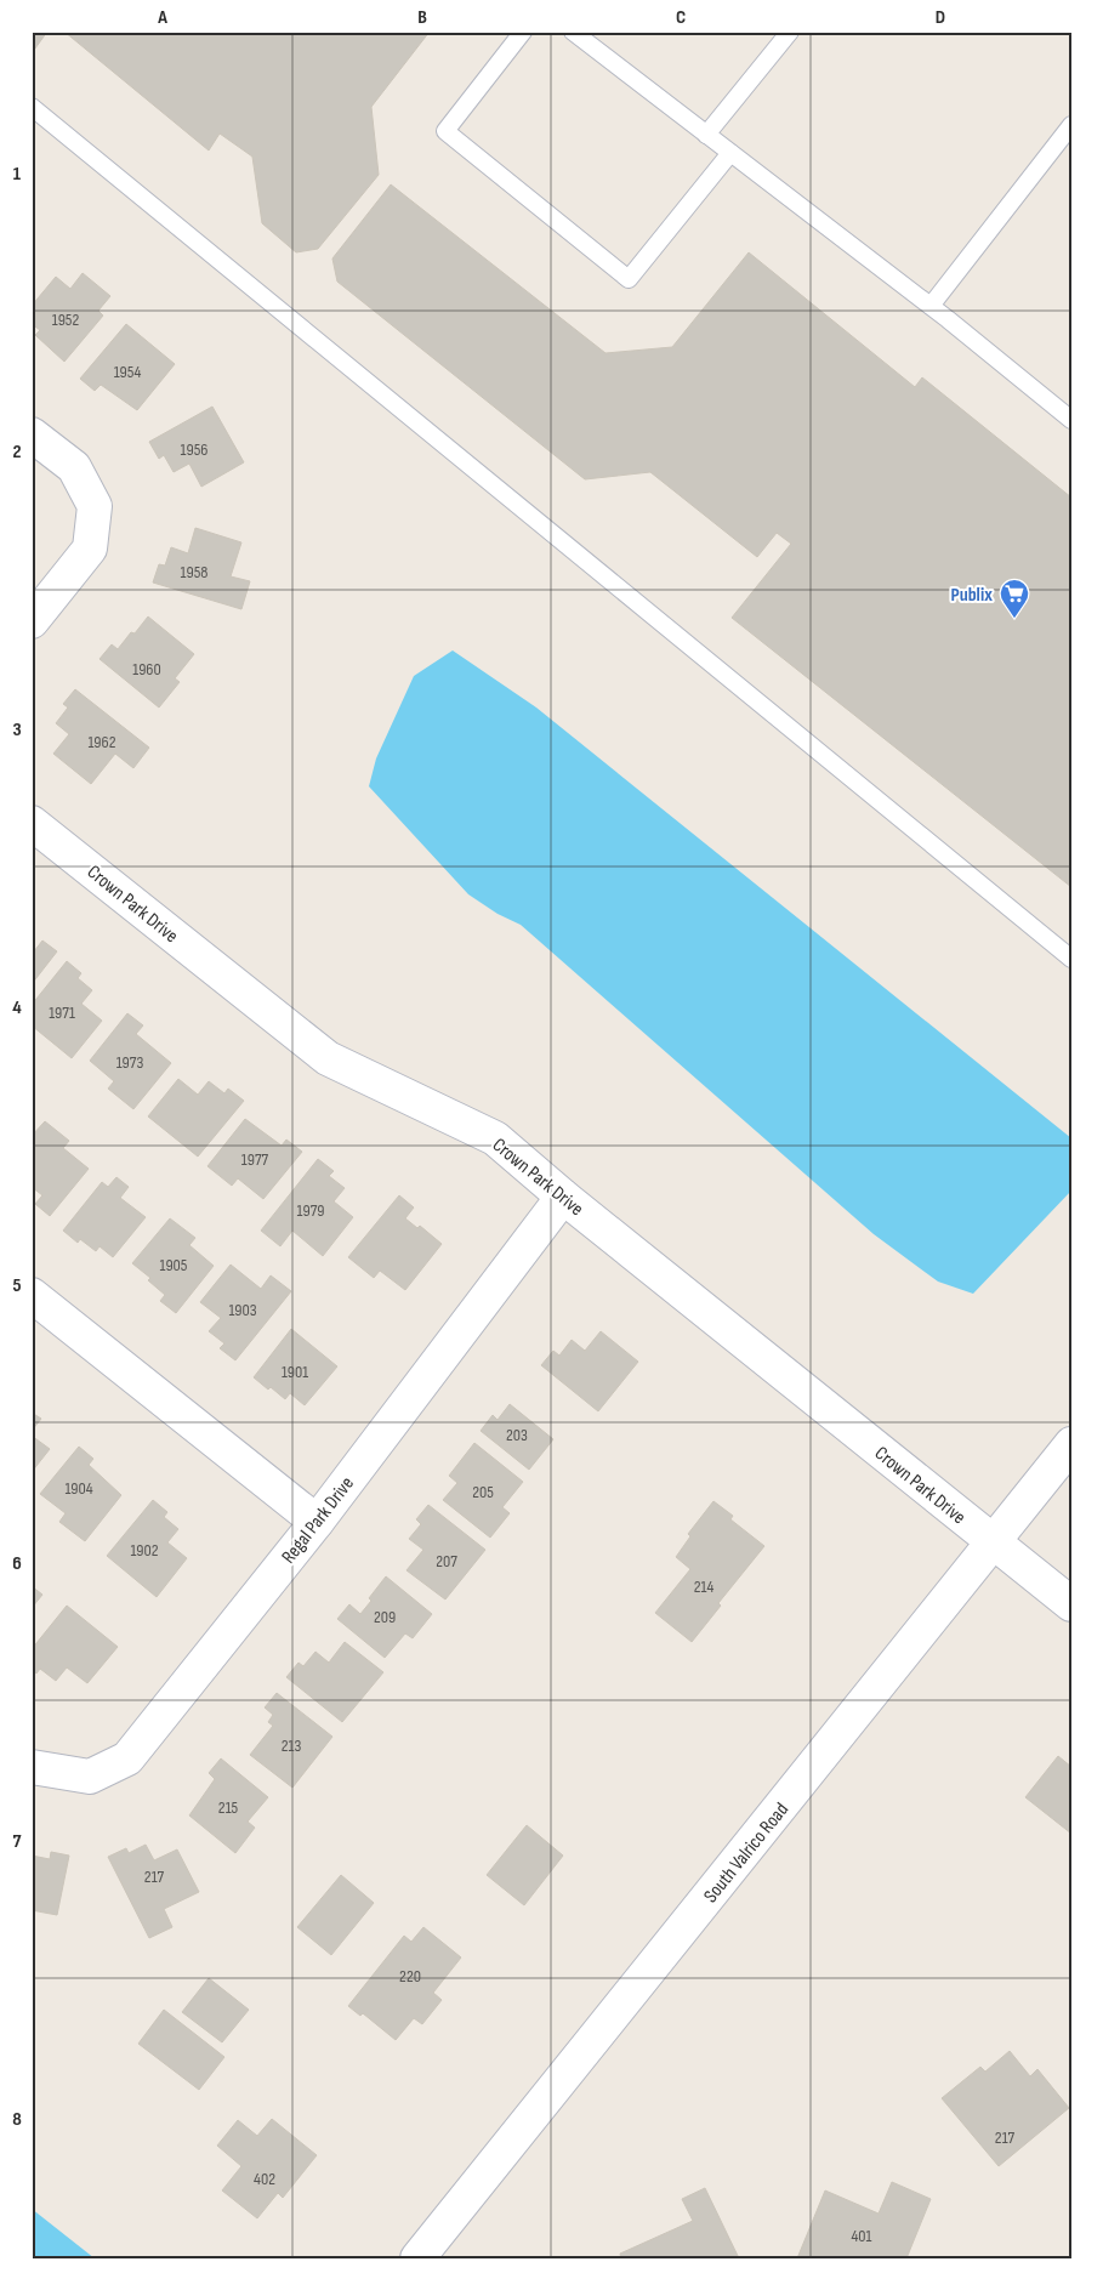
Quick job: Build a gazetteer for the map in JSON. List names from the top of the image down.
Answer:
{
  "streets": {
    "street": ["Crown Park Drive", "Regal Park Drive", "South Valrico Road"]
  },
  "crossings": [
    ["Crown Park Drive", "Regal Park Drive"],
    ["Crown Park Drive", "South Valrico Road"]
  ],
  "places": {
    "supermarket": ["Publix"]
  },
  "house_numbers": [
    "1952",
    "1954",
    "1956",
    "1958",
    "1960",
    "1962",
    "1971",
    "1973",
    "1977",
    "1979",
    "1905",
    "1903",
    "1901",
    "203",
    "1904",
    "205",
    "1902",
    "207",
    "214",
    "209",
    "213",
    "215",
    "217",
    "220",
    "217",
    "402",
    "401"
  ],
  "grid": {
    "columns": [
      "A",
      "B",
      "C",
      "D"
    ],
    "rows": [
      "1",
      "2",
      "3",
      "4",
      "5",
      "6",
      "7",
      "8"
    ]
  }
}
